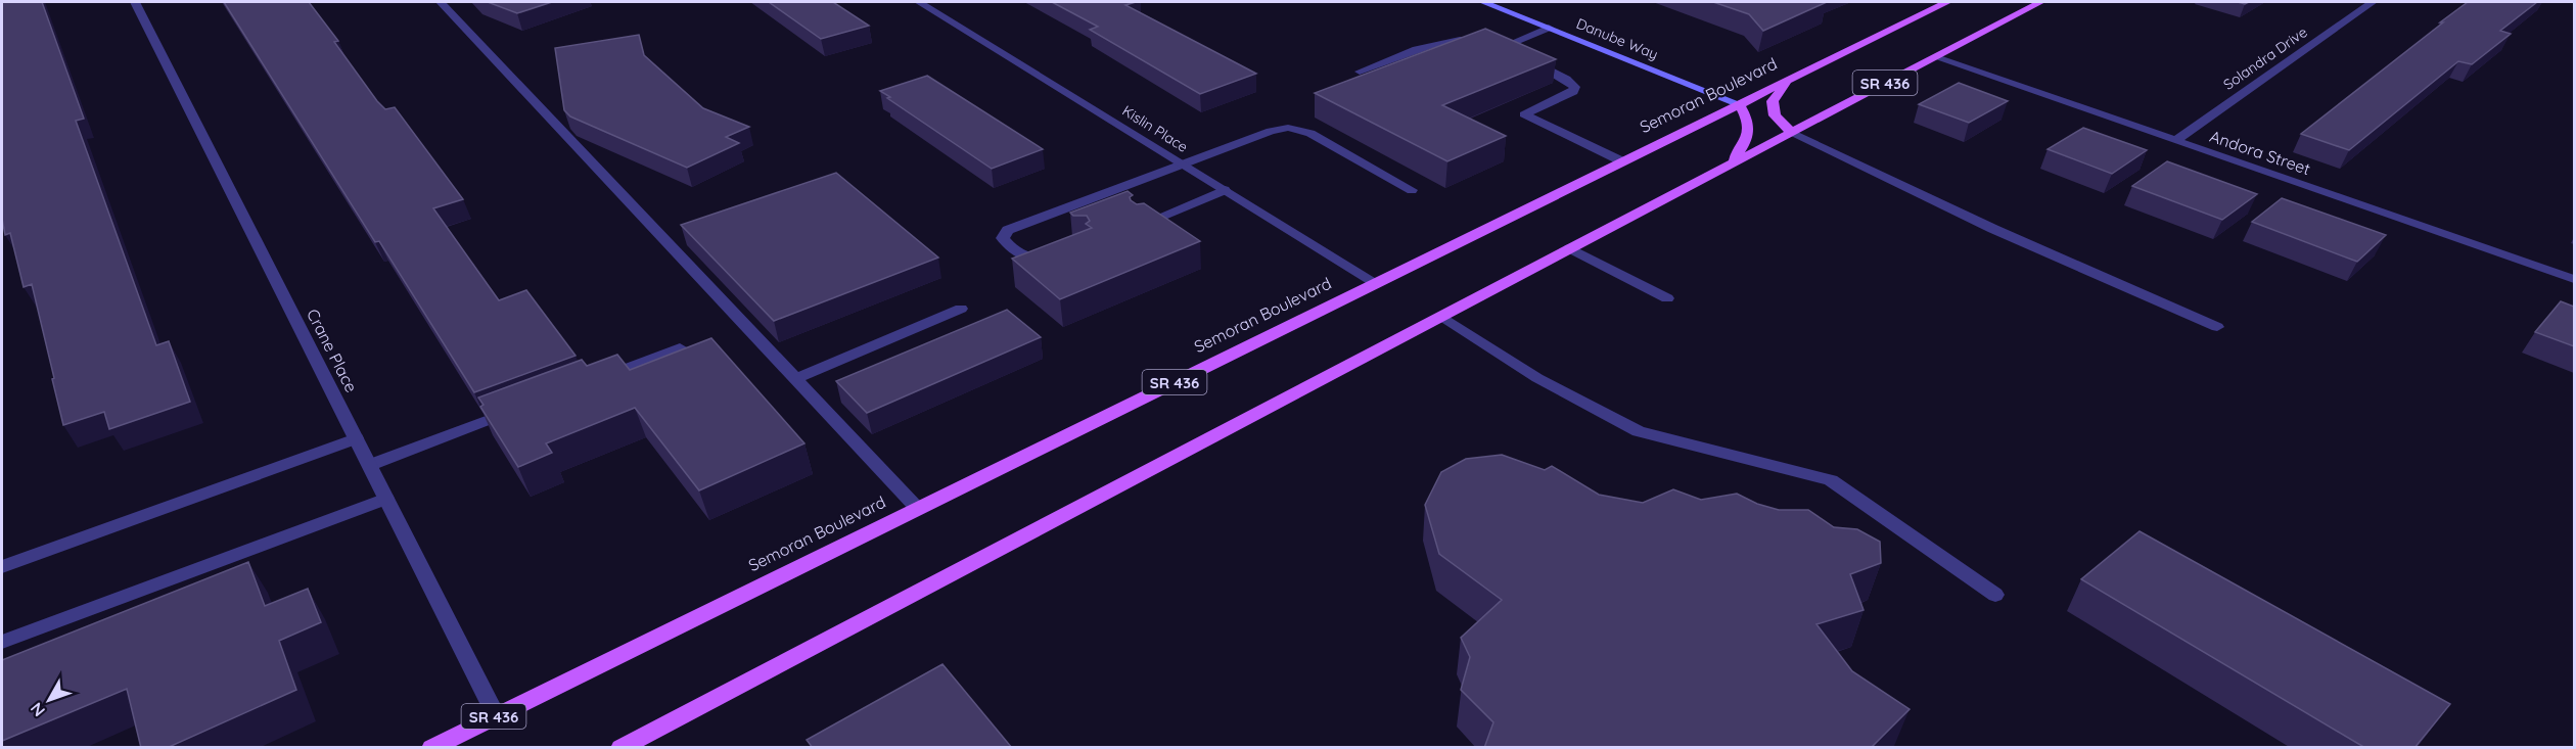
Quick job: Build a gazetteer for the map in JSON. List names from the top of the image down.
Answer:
{
  "streets": {
    "main road": ["SR 436", "Semoran Boulevard"],
    "street": [
      "Danube Way",
      "Solandra Drive",
      "Kislin Place",
      "Andora Street",
      "Crane Place"
    ]
  },
  "crossings": [
    ["Danube Way", "Semoran Boulevard"],
    ["Solandra Drive", "Andora Street"],
    ["SR 436", "Andora Street"],
    ["Semoran Boulevard", "Kislin Place"],
    ["Semoran Boulevard", "Crane Place"]
  ],
  "north": "bottom left"
}
